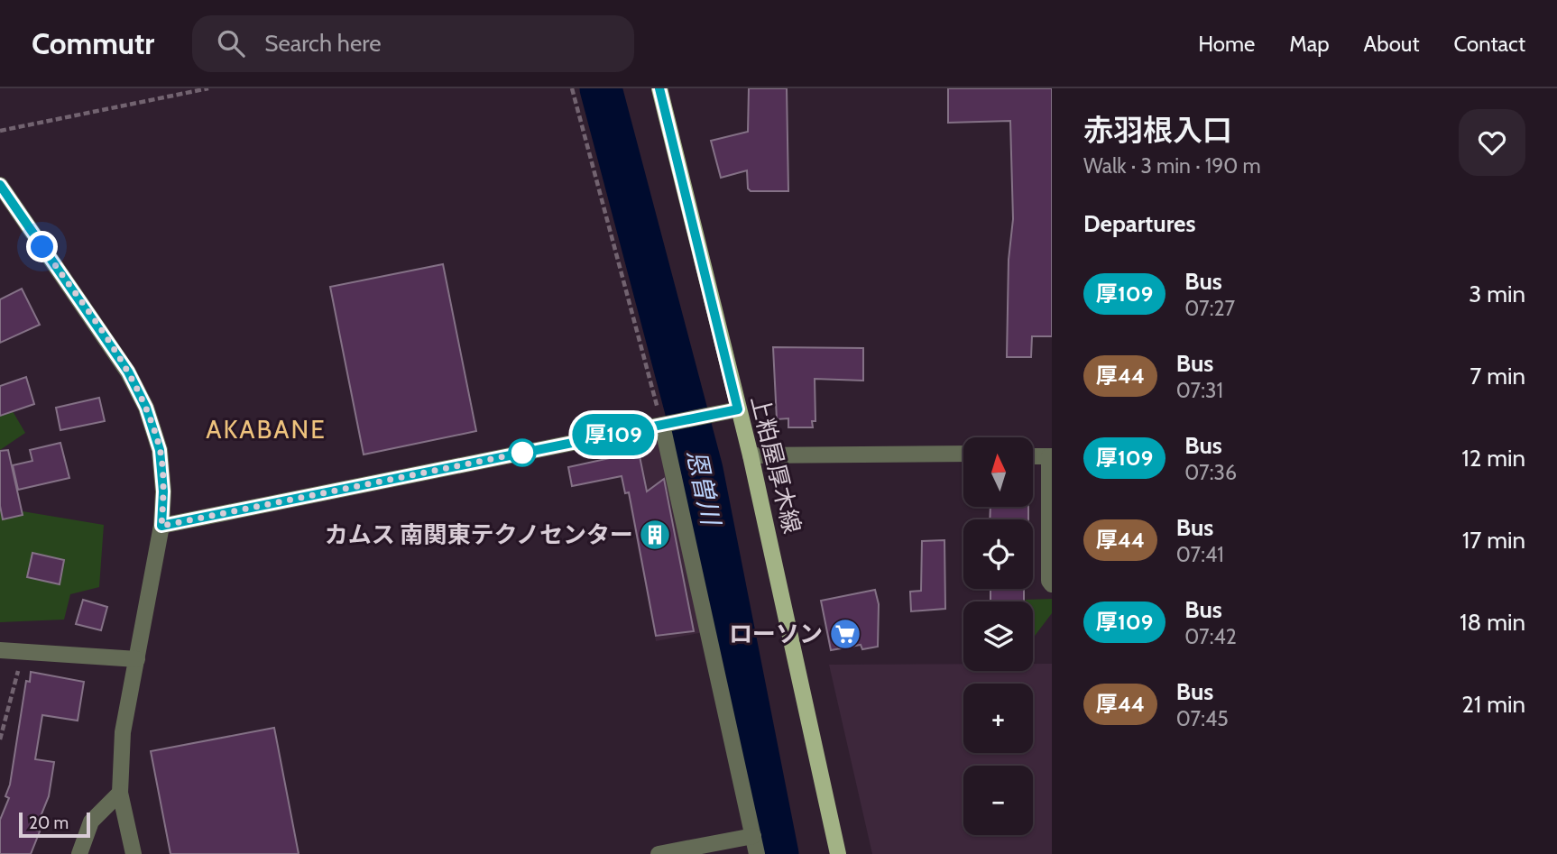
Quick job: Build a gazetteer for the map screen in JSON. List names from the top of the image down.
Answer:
{
  "streets": {
    "main road": ["上粕屋厚木線"]
  },
  "districts": ["AKABANE"],
  "water": ["恩曽川"],
  "places": {
    "building": ["カムス 南関東テクノセンター"],
    "supermarket": ["ローソン"]
  },
  "lines": ["bus line 厚109"],
  "scale_bar": "20 m",
  "north": "top",
  "page": {
    "header": "Commutr",
    "search": "Search here",
    "nav": [
      "Home",
      "Map",
      "About",
      "Contact"
    ],
    "on_map": "厚109",
    "heading": [
      ["赤羽根入口", "Walk · 3 min · 190 m"],
      "Departures"
    ],
    "list": [
      {
        "mark": "厚109",
        "name": "Bus",
        "note": "07:27",
        "value": "3 min"
      },
      {
        "mark": "厚44",
        "name": "Bus",
        "note": "07:31",
        "value": "7 min"
      },
      {
        "mark": "厚109",
        "name": "Bus",
        "note": "07:36",
        "value": "12 min"
      },
      {
        "mark": "厚44",
        "name": "Bus",
        "note": "07:41",
        "value": "17 min"
      },
      {
        "mark": "厚109",
        "name": "Bus",
        "note": "07:42",
        "value": "18 min"
      },
      {
        "mark": "厚44",
        "name": "Bus",
        "note": "07:45",
        "value": "21 min"
      }
    ],
    "map_buttons": ["+", "−"],
    "scale": "20 m"
  }
}
